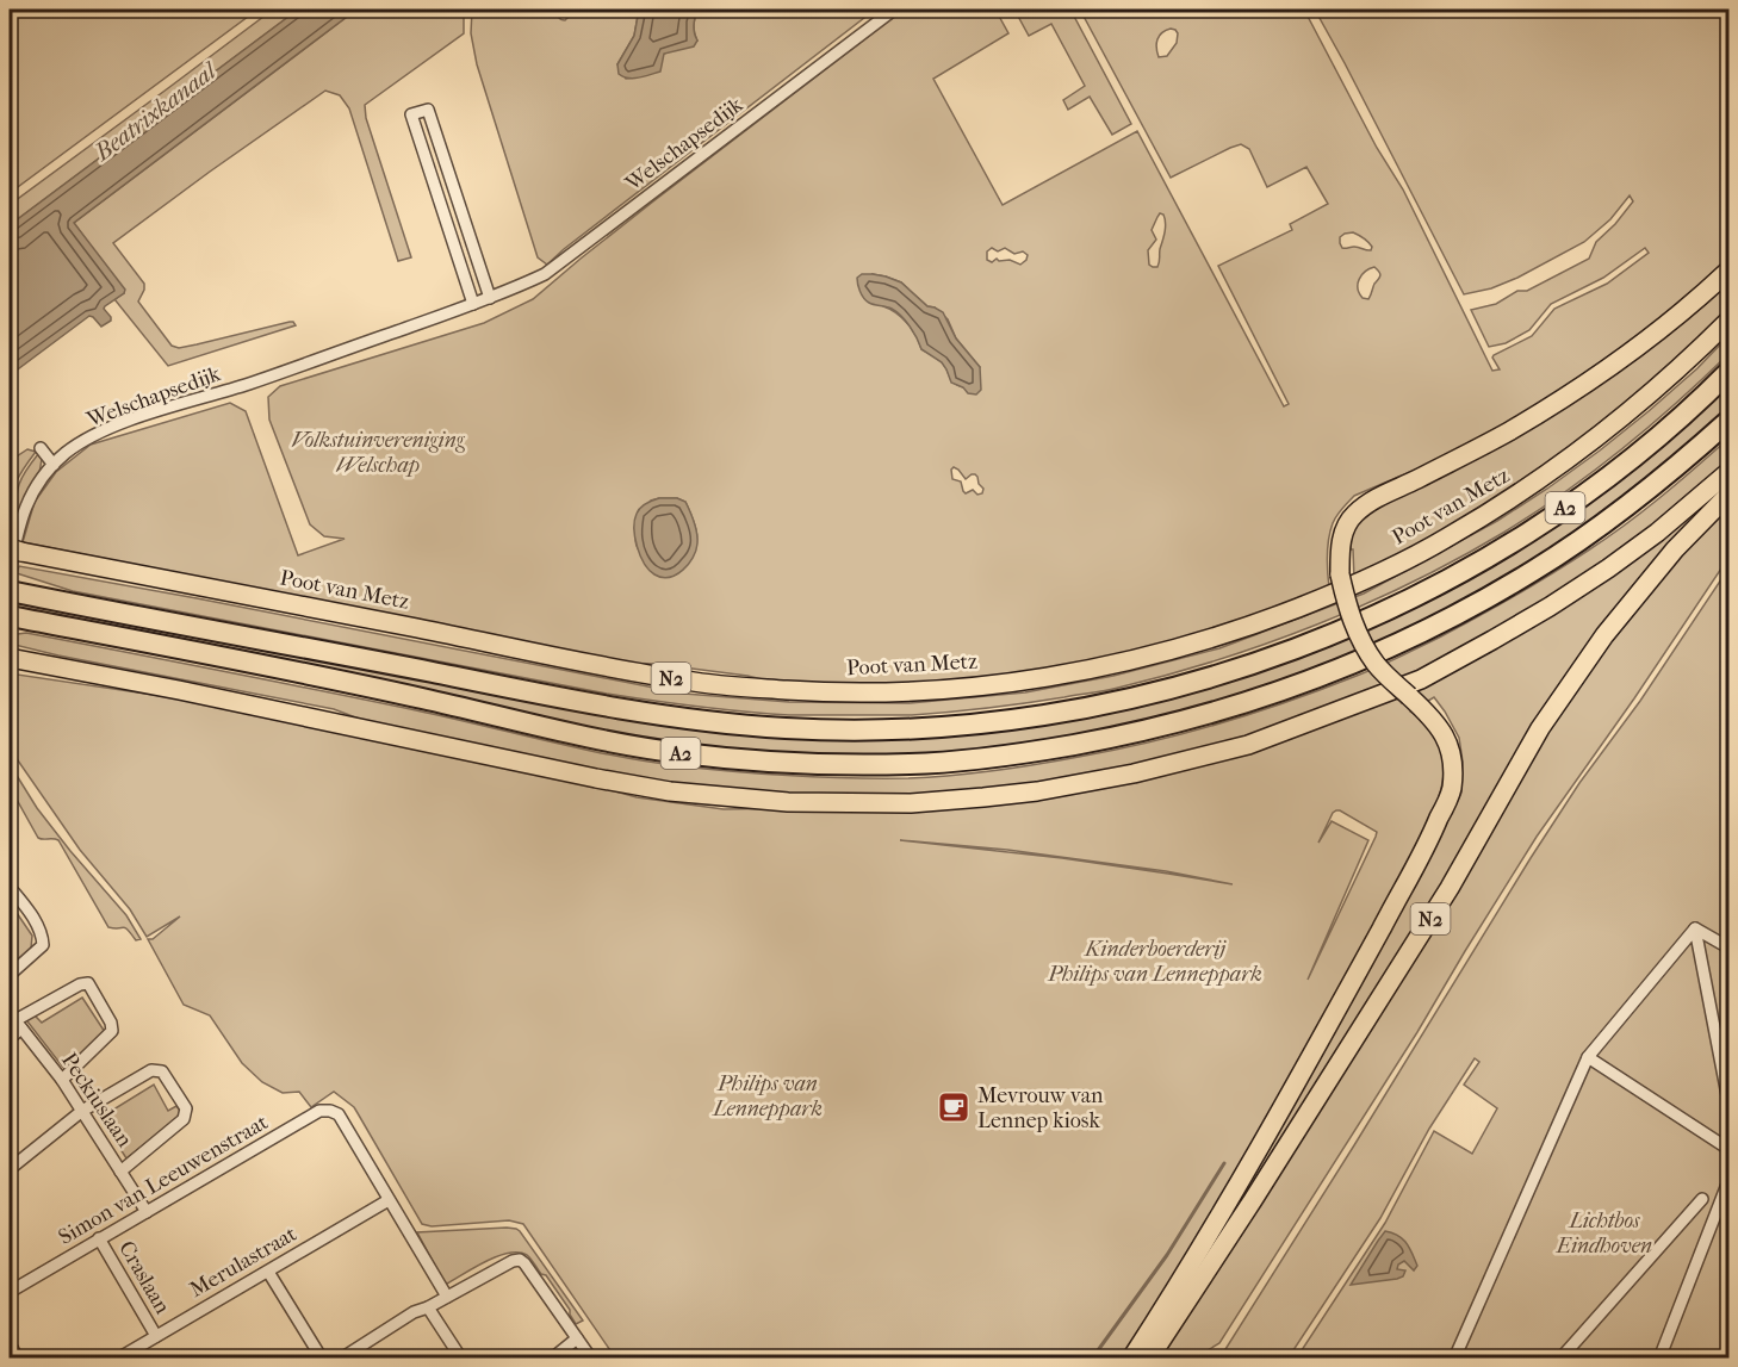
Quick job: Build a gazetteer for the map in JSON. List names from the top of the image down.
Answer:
{
  "streets": {
    "highway": ["Poot van Metz", "A2", "N2"],
    "street": [
      "Welschapsedijk",
      "Peckiuslaan",
      "Simon van Leeuwenstraat",
      "Merulastraat",
      "Craslaan"
    ]
  },
  "crossings": [
    ["Welschapsedijk", "A2"],
    ["Peckiuslaan", "Simon van Leeuwenstraat"],
    ["Simon van Leeuwenstraat", "Merulastraat"],
    ["Simon van Leeuwenstraat", "Craslaan"],
    ["Merulastraat", "Craslaan"]
  ],
  "water": ["Beatrixkanaal"],
  "parks": [
    "Volkstuinvereniging Welschap",
    "Kinderboerderij Philips van Lenneppark",
    "Philips van Lenneppark",
    "Lichtbos Eindhoven"
  ],
  "places": {
    "cafe": ["Mevrouw van Lennep kiosk"]
  }
}
